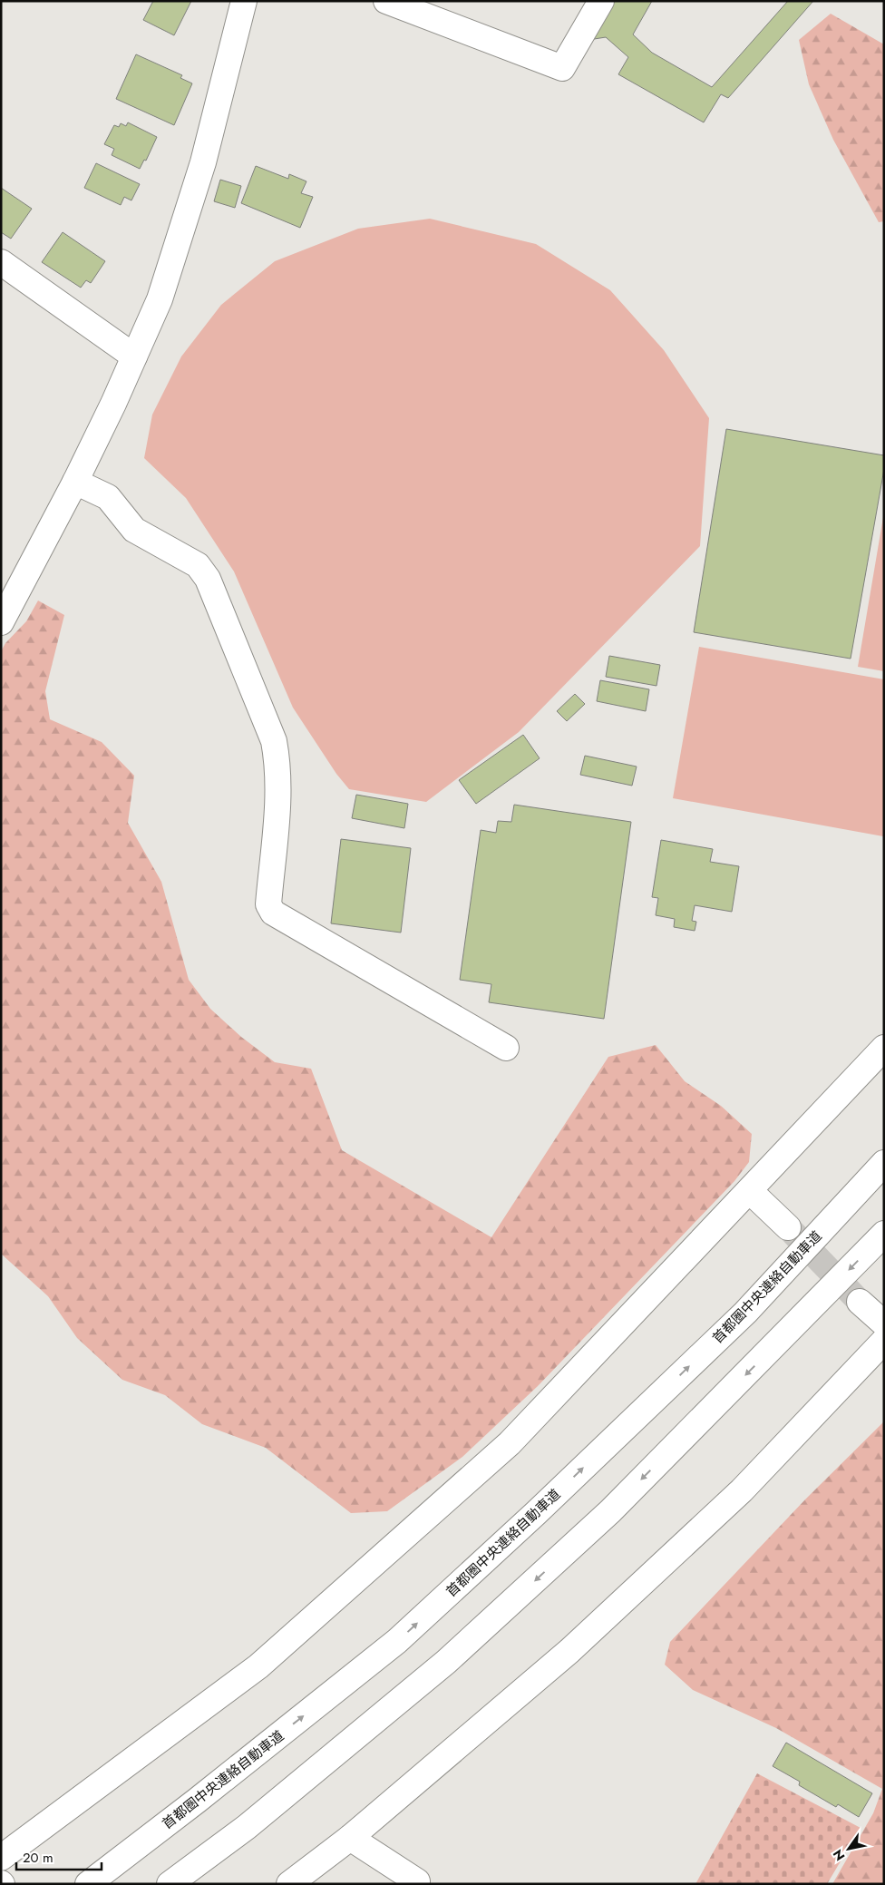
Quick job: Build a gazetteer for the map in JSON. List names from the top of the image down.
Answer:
{
  "streets": {
    "main road": ["首都圏中央連絡自動車道"]
  },
  "scale_bar": "20 m",
  "north": "bottom left"
}
